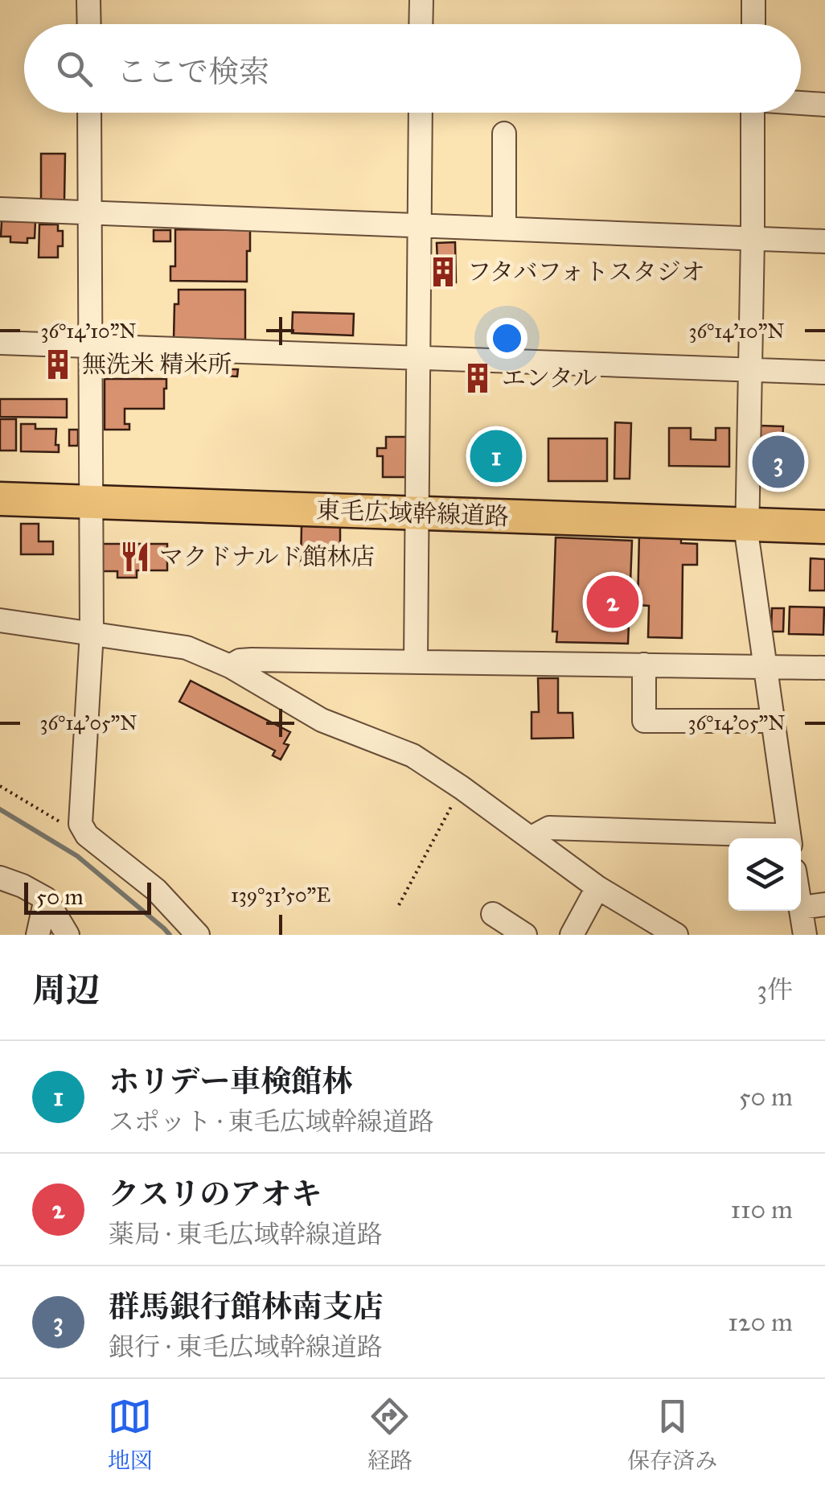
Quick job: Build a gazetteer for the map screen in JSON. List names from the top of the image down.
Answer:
{
  "streets": {
    "highway": ["東毛広域幹線道路"]
  },
  "places": {
    "building": ["フタバフォトスタジオ", "無洗米 精米所", "エンタル"],
    "restaurant": ["マクドナルド館林店"]
  },
  "scale_bar": "50 m",
  "page": {
    "search": "ここで検索",
    "pins": ["1", "3", "2"],
    "scale": "50 m",
    "heading": ["周辺", "3件"],
    "list": [
      {
        "mark": "1",
        "name": "ホリデー車検館林",
        "note": "スポット · 東毛広域幹線道路",
        "value": "50 m"
      },
      {
        "mark": "2",
        "name": "クスリのアオキ",
        "note": "薬局 · 東毛広域幹線道路",
        "value": "110 m"
      },
      {
        "mark": "3",
        "name": "群馬銀行館林南支店",
        "note": "銀行 · 東毛広域幹線道路",
        "value": "120 m"
      }
    ],
    "nav": ["地図", "経路", "保存済み"]
  },
  "coordinates": ["36°14'10\"N", "36°14'05\"N", "139°31'50\"E"]
}
